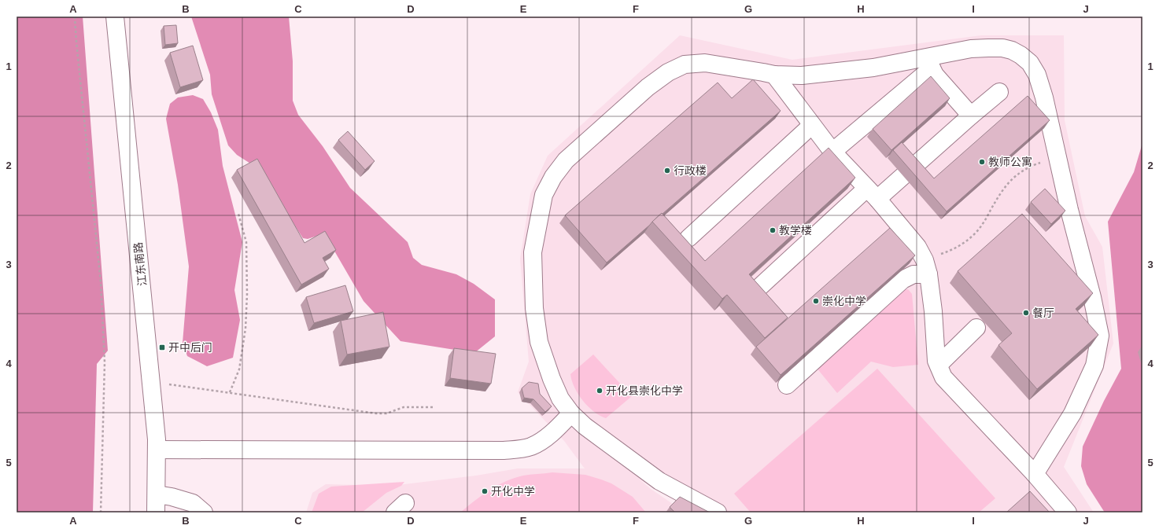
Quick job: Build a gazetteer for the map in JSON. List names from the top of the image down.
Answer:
{
  "streets": {
    "street": ["江东南路"]
  },
  "places": {
    "other": [
      "教师公寓",
      "行政楼",
      "教学楼",
      "崇化中学",
      "餐厅",
      "开化县崇化中学",
      "开化中学"
    ],
    "transit": ["开中后门"]
  },
  "grid": {
    "columns": [
      "A",
      "B",
      "C",
      "D",
      "E",
      "F",
      "G",
      "H",
      "I",
      "J"
    ],
    "rows": [
      "1",
      "2",
      "3",
      "4",
      "5"
    ]
  }
}
